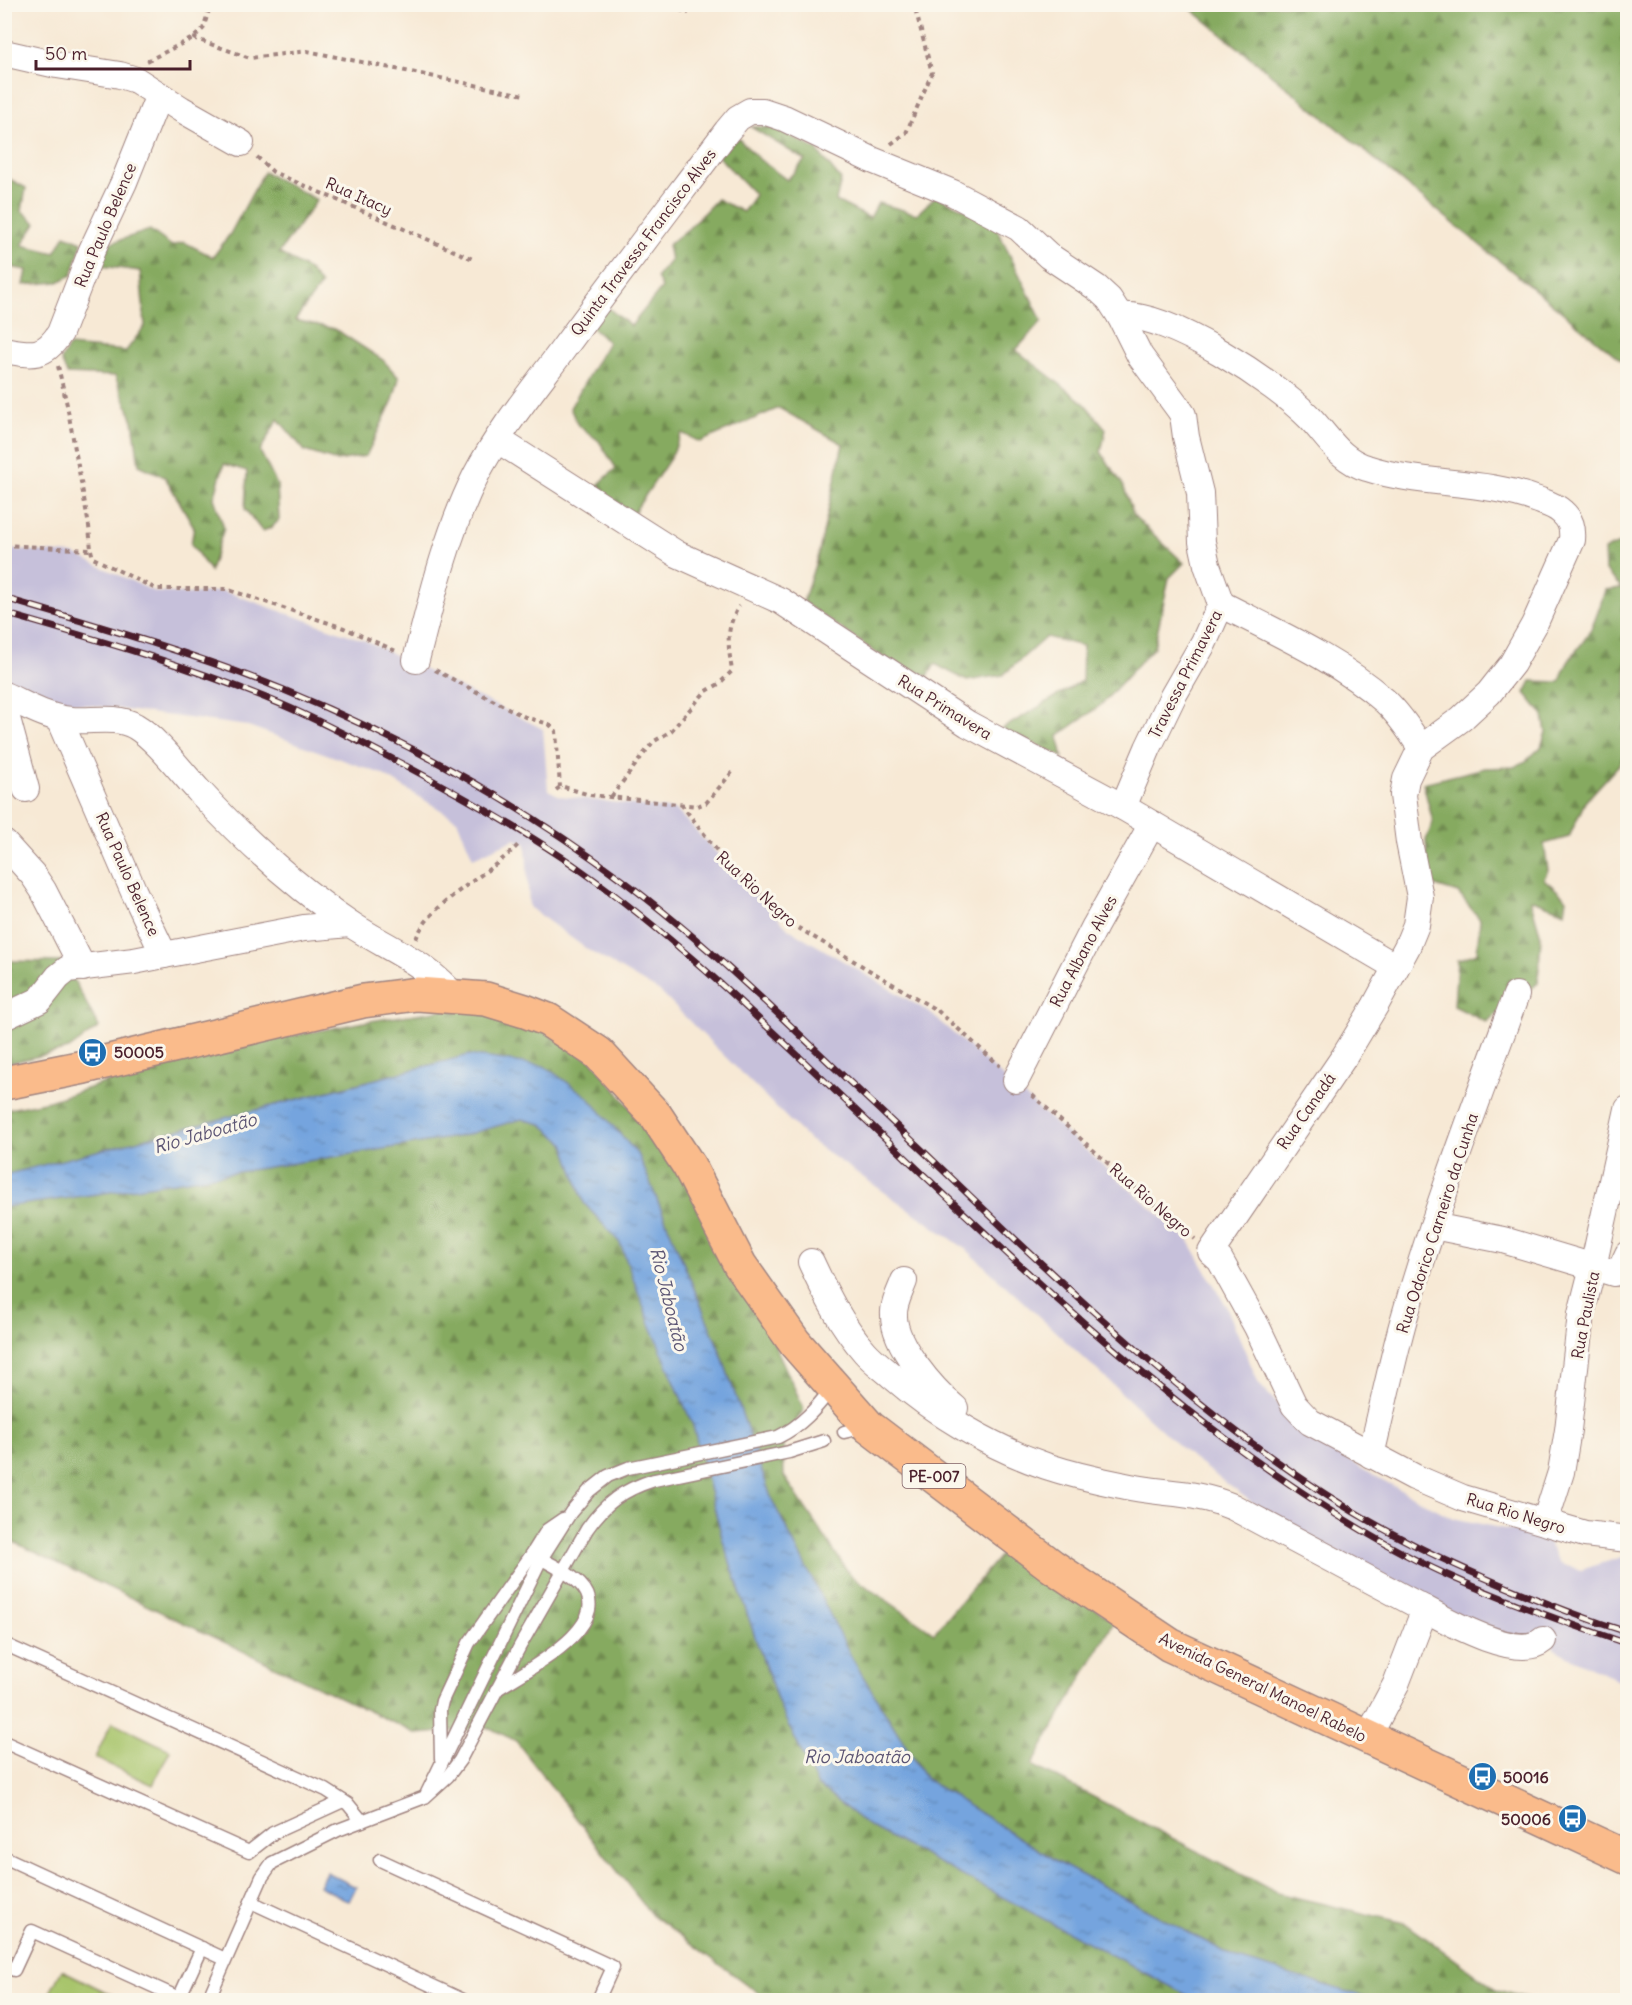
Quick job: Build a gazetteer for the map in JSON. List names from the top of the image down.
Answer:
{
  "streets": {
    "main road": ["PE-007", "Avenida General Manoel Rabelo"],
    "street": [
      "Rua Paulo Belence",
      "Quinta Travessa Francisco Alves",
      "Travessa Primavera",
      "Rua Primavera",
      "Rua Rio Negro",
      "Rua Albano Alves",
      "Rua Canadá",
      "Rua Odorico Carneiro da Cunha",
      "Rua Paulista"
    ],
    "path": ["Rua Itacy"]
  },
  "crossings": [
    ["Quinta Travessa Francisco Alves", "Travessa Primavera"],
    ["Quinta Travessa Francisco Alves", "Rua Primavera"],
    ["Travessa Primavera", "Rua Primavera"],
    ["Rua Primavera", "Rua Albano Alves"],
    ["Rua Primavera", "Rua Canadá"],
    ["Rua Rio Negro", "Rua Albano Alves"],
    ["Rua Rio Negro", "Rua Canadá"],
    ["Rua Rio Negro", "Rua Odorico Carneiro da Cunha"],
    ["Rua Rio Negro", "Rua Paulista"]
  ],
  "water": ["Rio Jaboatão"],
  "places": {
    "bus stop": ["50005", "50016", "50006"]
  },
  "scale_bar": "50 m"
}
